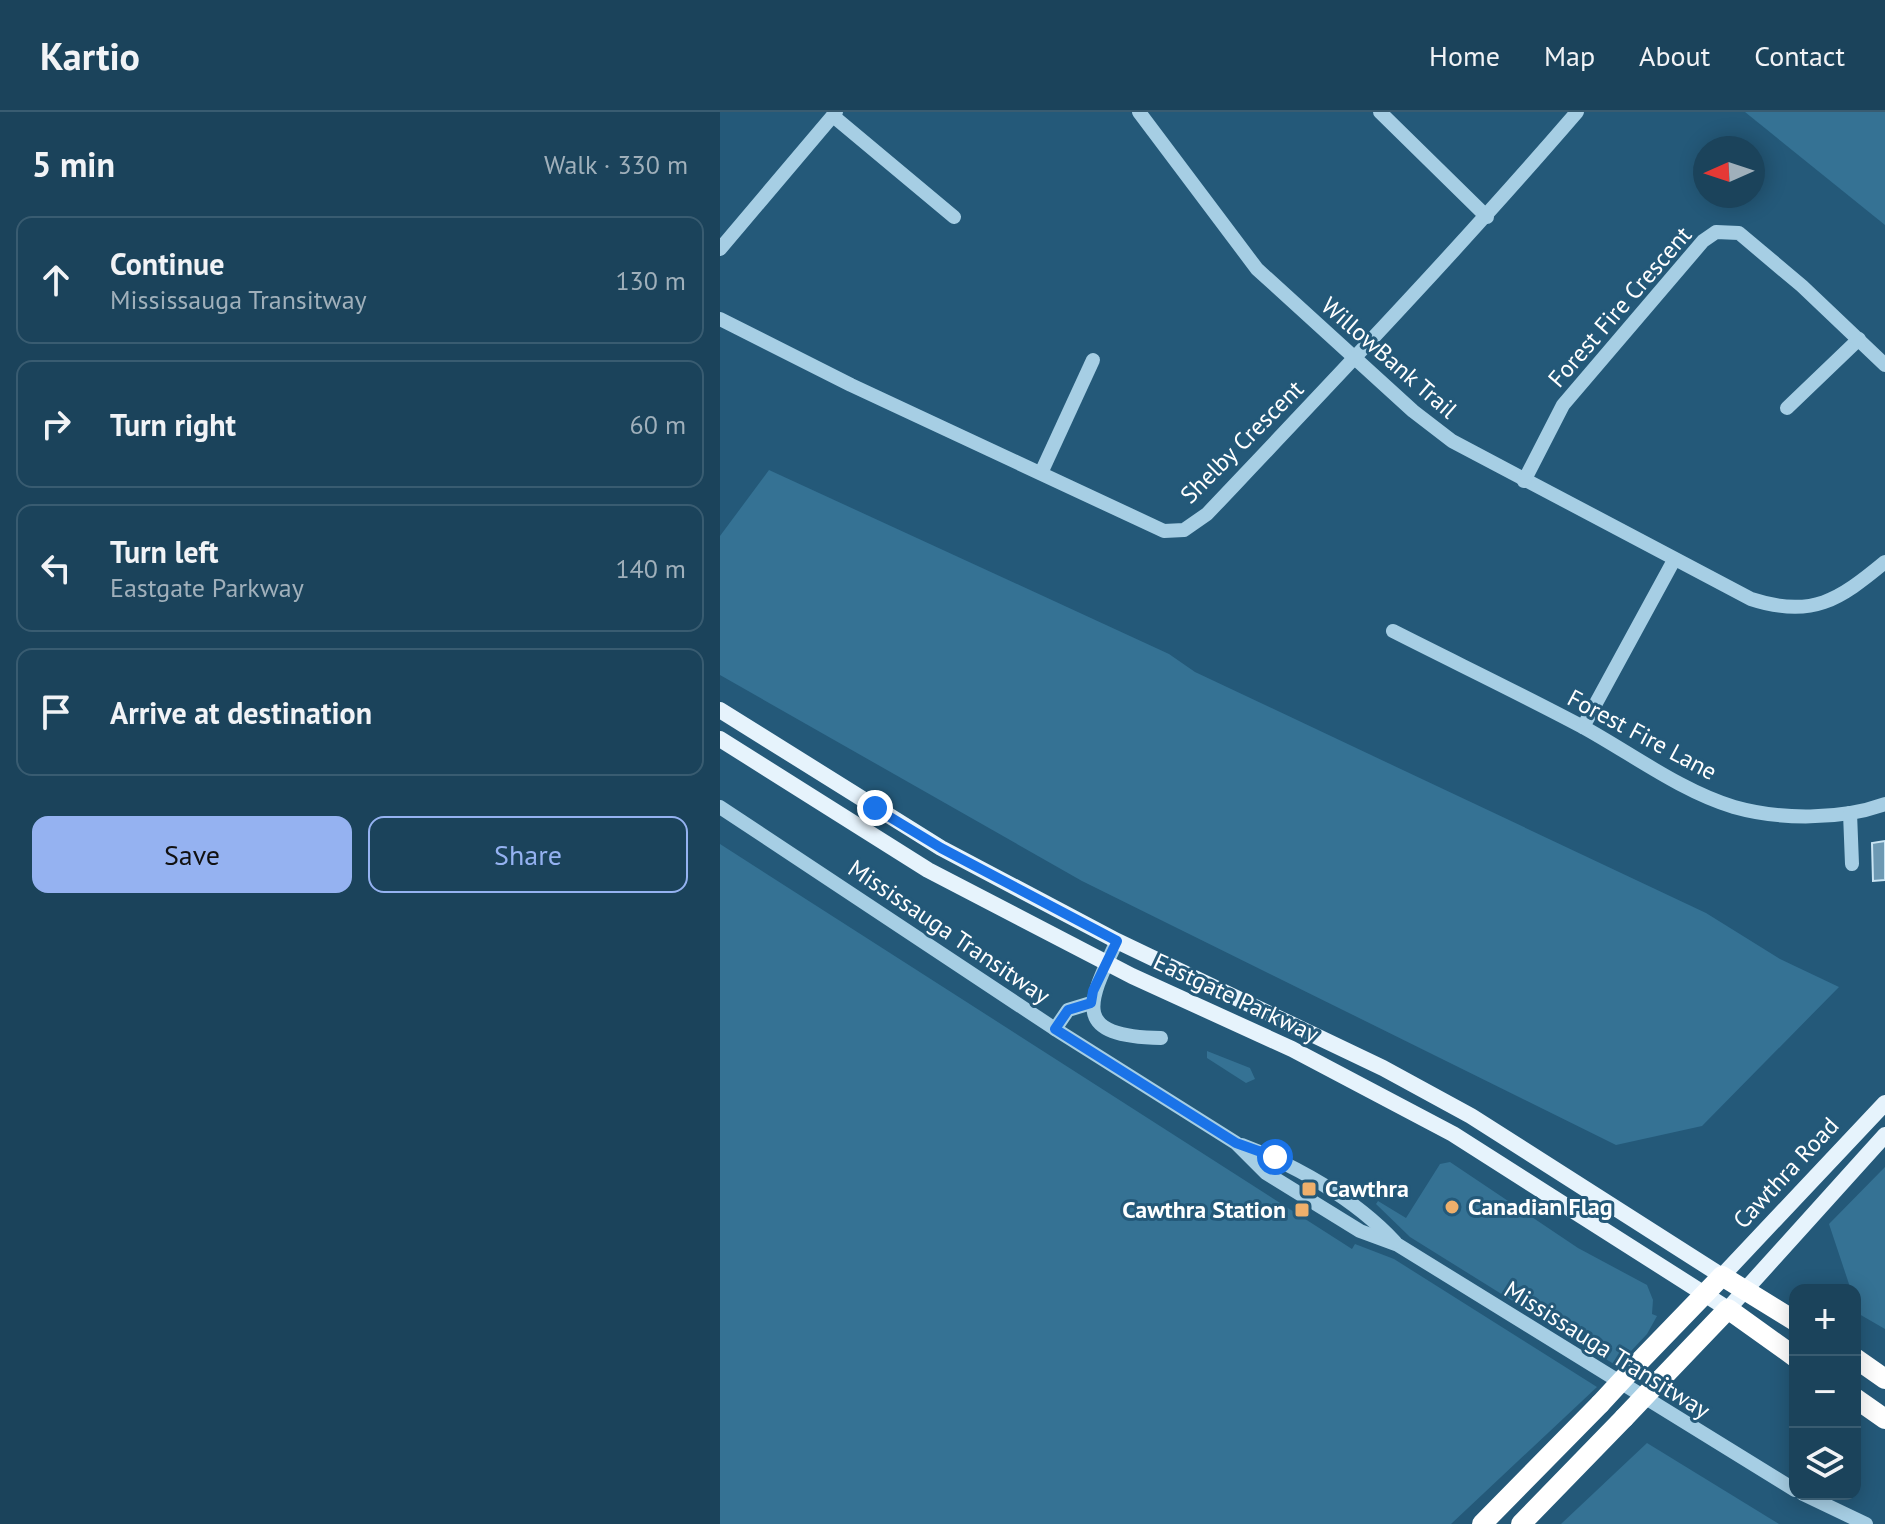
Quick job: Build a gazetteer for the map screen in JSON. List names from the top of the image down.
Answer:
{
  "streets": {
    "main road": ["Eastgate Parkway", "Cawthra Road"],
    "street": [
      "Forest Fire Crescent",
      "WillowBank Trail",
      "Shelby Crescent",
      "Forest Fire Lane",
      "Mississauga Transitway"
    ]
  },
  "crossings": [
    ["Forest Fire Crescent", "WillowBank Trail"],
    ["WillowBank Trail", "Shelby Crescent"],
    ["Eastgate Parkway", "Cawthra Road"]
  ],
  "places": {
    "transit": ["Cawthra", "Cawthra Station"],
    "other": ["Canadian Flag"]
  },
  "north": "left",
  "page": {
    "header": "Kartio",
    "nav": [
      "Home",
      "Map",
      "About",
      "Contact"
    ],
    "heading": ["5 min", "Walk · 330 m"],
    "list": [
      ["Continue", "Mississauga Transitway", "130 m"],
      ["Turn right", "60 m"],
      ["Turn left", "Eastgate Parkway", "140 m"],
      "Arrive at destination"
    ],
    "buttons": ["Save", "Share"],
    "map_buttons": ["+", "−"]
  }
}
